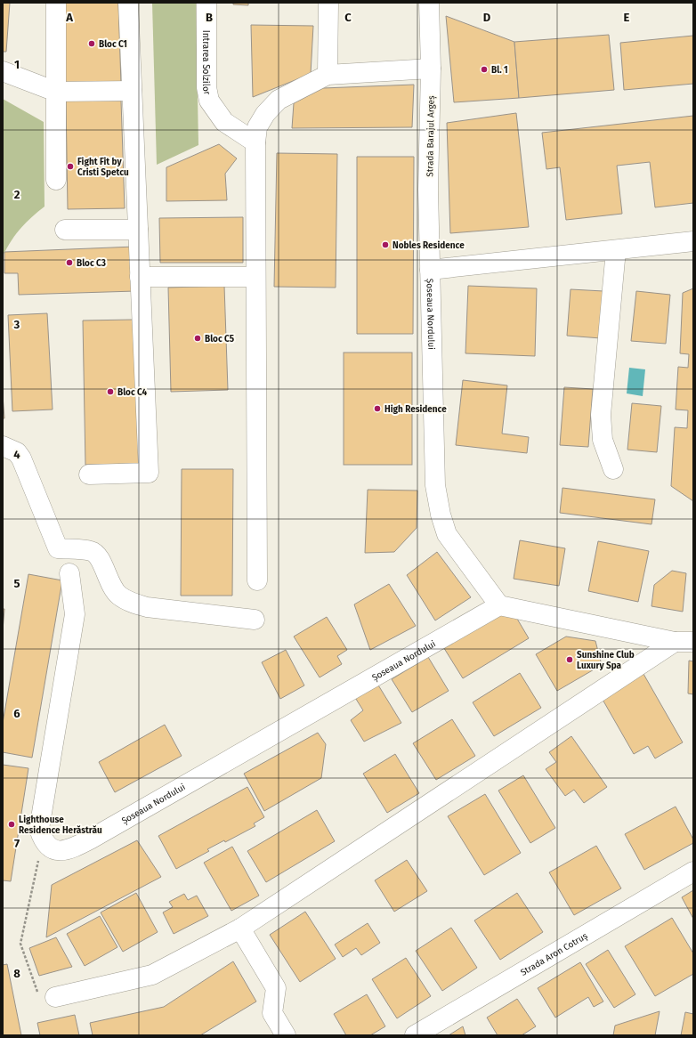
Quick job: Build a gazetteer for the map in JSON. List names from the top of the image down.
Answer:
{
  "streets": {
    "street": [
      "Intrarea Solzilor",
      "Strada Barajul Argeș",
      "Șoseaua Nordului",
      "Strada Aron Cotruș"
    ]
  },
  "crossings": [
    ["Strada Barajul Argeș", "Șoseaua Nordului"]
  ],
  "places": [
    "Bloc C1",
    "Bl. 1",
    "Fight Fit by Cristi Spetcu",
    "Nobles Residence",
    "Bloc C3",
    "Bloc C5",
    "Bloc C4",
    "High Residence",
    "Sunshine Club Luxury Spa",
    "Lighthouse Residence Herăstrău"
  ],
  "grid": {
    "columns": [
      "A",
      "B",
      "C",
      "D",
      "E"
    ],
    "rows": [
      "1",
      "2",
      "3",
      "4",
      "5",
      "6",
      "7",
      "8"
    ]
  }
}
